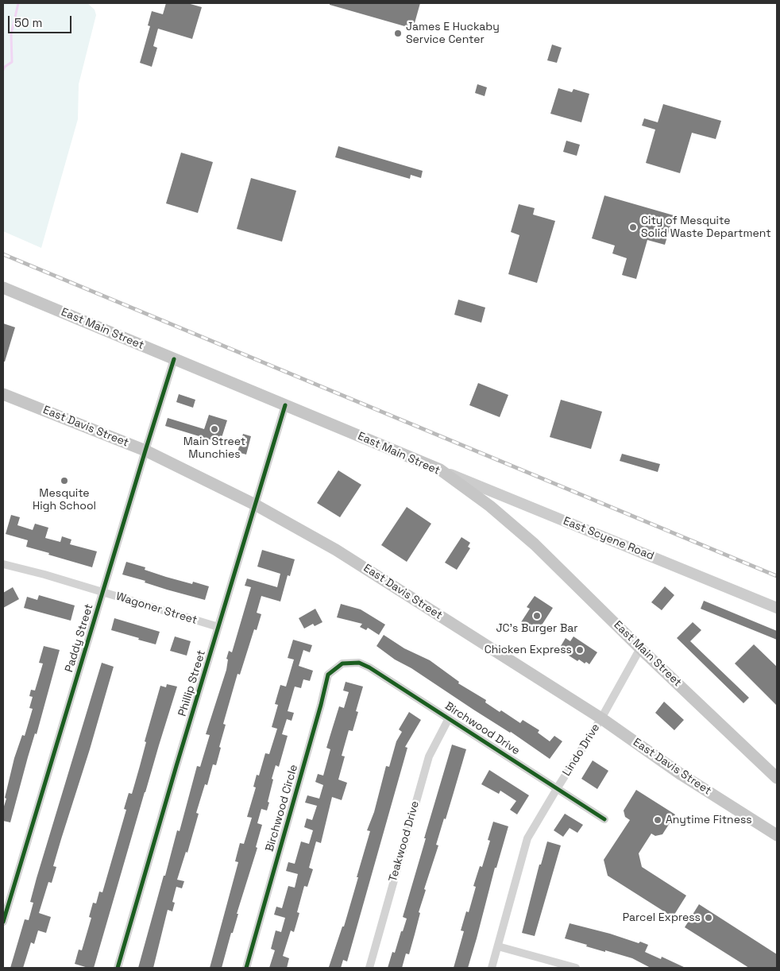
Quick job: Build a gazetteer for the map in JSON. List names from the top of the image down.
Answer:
{
  "streets": {
    "main road": ["East Main Street", "East Davis Street"],
    "street": [
      "East Scyene Road",
      "Wagoner Street",
      "Paddy Street",
      "Phillip Street",
      "Birchwood Drive",
      "Lindo Drive",
      "Birchwood Circle",
      "Teakwood Drive"
    ]
  },
  "crossings": [
    ["East Main Street", "East Scyene Road"],
    ["East Main Street", "Paddy Street"],
    ["East Main Street", "Phillip Street"],
    ["East Main Street", "Lindo Drive"],
    ["East Davis Street", "Paddy Street"],
    ["East Davis Street", "Phillip Street"],
    ["East Davis Street", "Lindo Drive"],
    ["Wagoner Street", "Paddy Street"],
    ["Wagoner Street", "Phillip Street"],
    ["Birchwood Drive", "Lindo Drive"],
    ["Birchwood Drive", "Birchwood Circle"],
    ["Birchwood Drive", "Teakwood Drive"]
  ],
  "places": [
    "James E Huckaby Service Center",
    "City of Mesquite Solid Waste Department",
    "Main Street Munchies",
    "Mesquite High School",
    "JC's Burger Bar",
    "Chicken Express",
    "Anytime Fitness",
    "Parcel Express"
  ],
  "scale_bar": "50 m"
}
